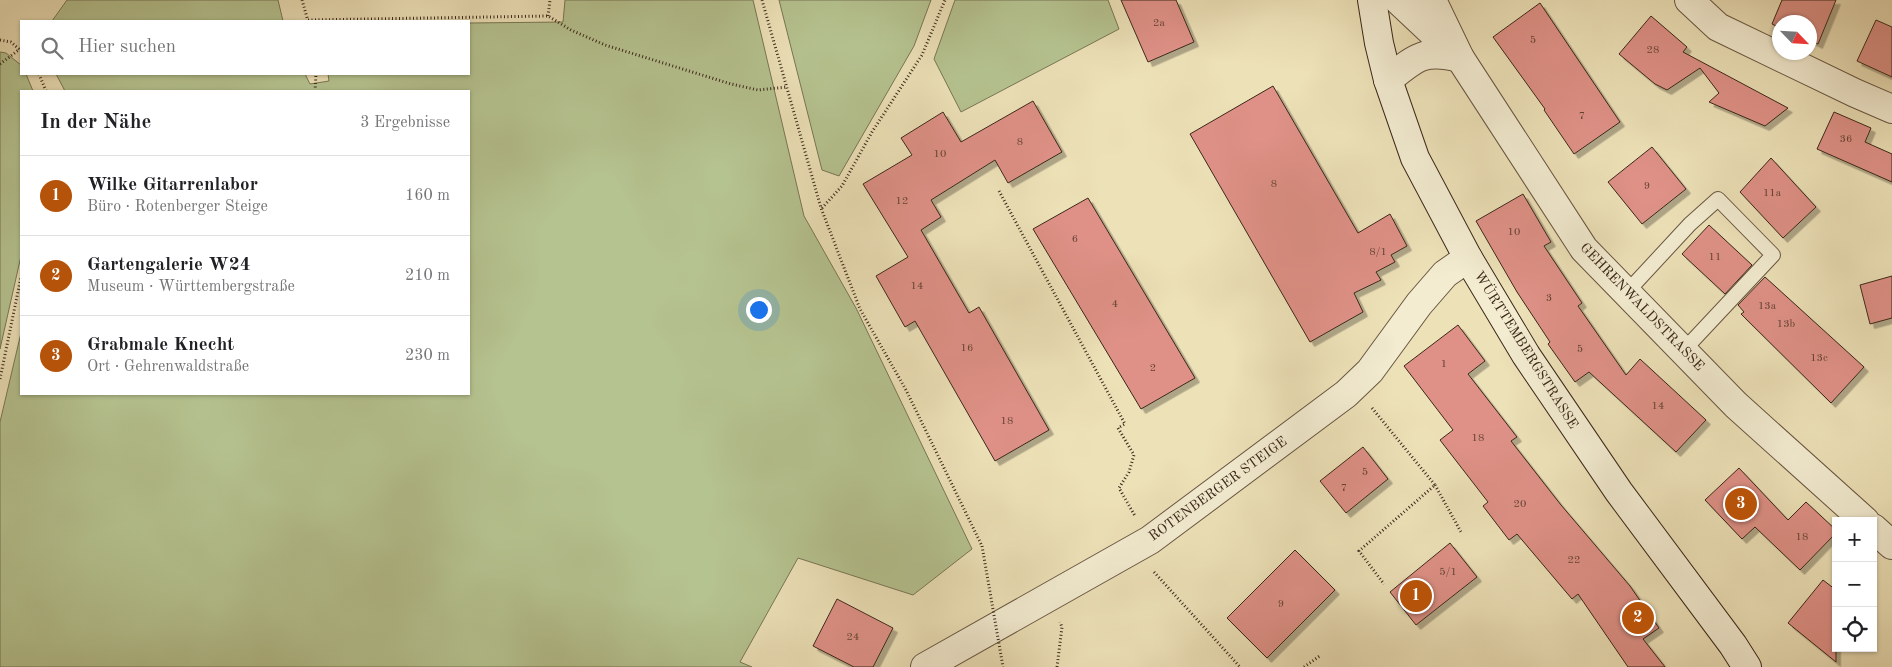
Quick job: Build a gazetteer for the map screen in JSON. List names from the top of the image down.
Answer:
{
  "streets": {
    "street": ["GEHRENWALDSTRASSE", "WÜRTTEMBERGSTRASSE", "ROTENBERGER STEIGE"]
  },
  "crossings": [
    ["WÜRTTEMBERGSTRASSE", "ROTENBERGER STEIGE"]
  ],
  "house_numbers": [
    "2a",
    "5",
    "28",
    "7",
    "36",
    "8",
    "10",
    "8",
    "9",
    "11a",
    "12",
    "10",
    "6",
    "8/1",
    "11",
    "14",
    "3",
    "4",
    "13a",
    "13b",
    "16",
    "5",
    "13c",
    "1",
    "2",
    "14",
    "18",
    "18",
    "5",
    "7",
    "20",
    "18",
    "22",
    "5/1",
    "9",
    "24"
  ],
  "north": "bottom right",
  "page": {
    "search": "Hier suchen",
    "heading": ["In der Nähe", "3 Ergebnisse"],
    "list": [
      {
        "mark": "1",
        "name": "Wilke Gitarrenlabor",
        "note": "Büro · Rotenberger Steige",
        "value": "160 m"
      },
      {
        "mark": "2",
        "name": "Gartengalerie W24",
        "note": "Museum · Württembergstraße",
        "value": "210 m"
      },
      {
        "mark": "3",
        "name": "Grabmale Knecht",
        "note": "Ort · Gehrenwaldstraße",
        "value": "230 m"
      }
    ],
    "pins": ["3", "1", "2"],
    "map_buttons": ["+", "−"]
  }
}
